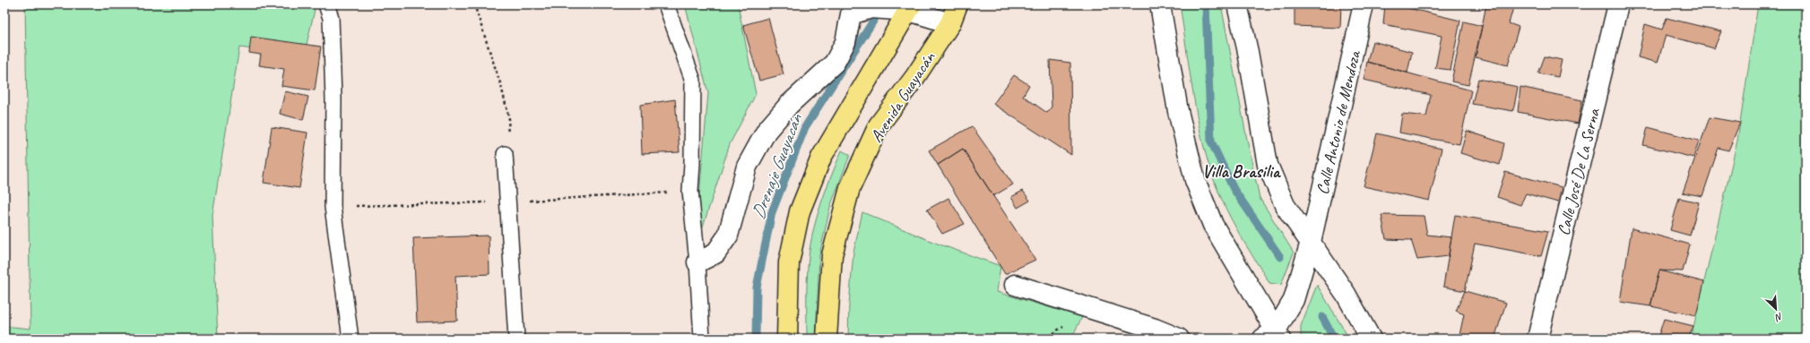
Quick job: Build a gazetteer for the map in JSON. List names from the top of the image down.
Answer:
{
  "streets": {
    "main road": ["Avenida Guayacán"],
    "street": ["Calle Antonio de Mendoza", "Calle José De La Serna"]
  },
  "districts": ["Villa Brasilia"],
  "water": ["Drenaje Guayacán"],
  "north": "bottom right"
}
